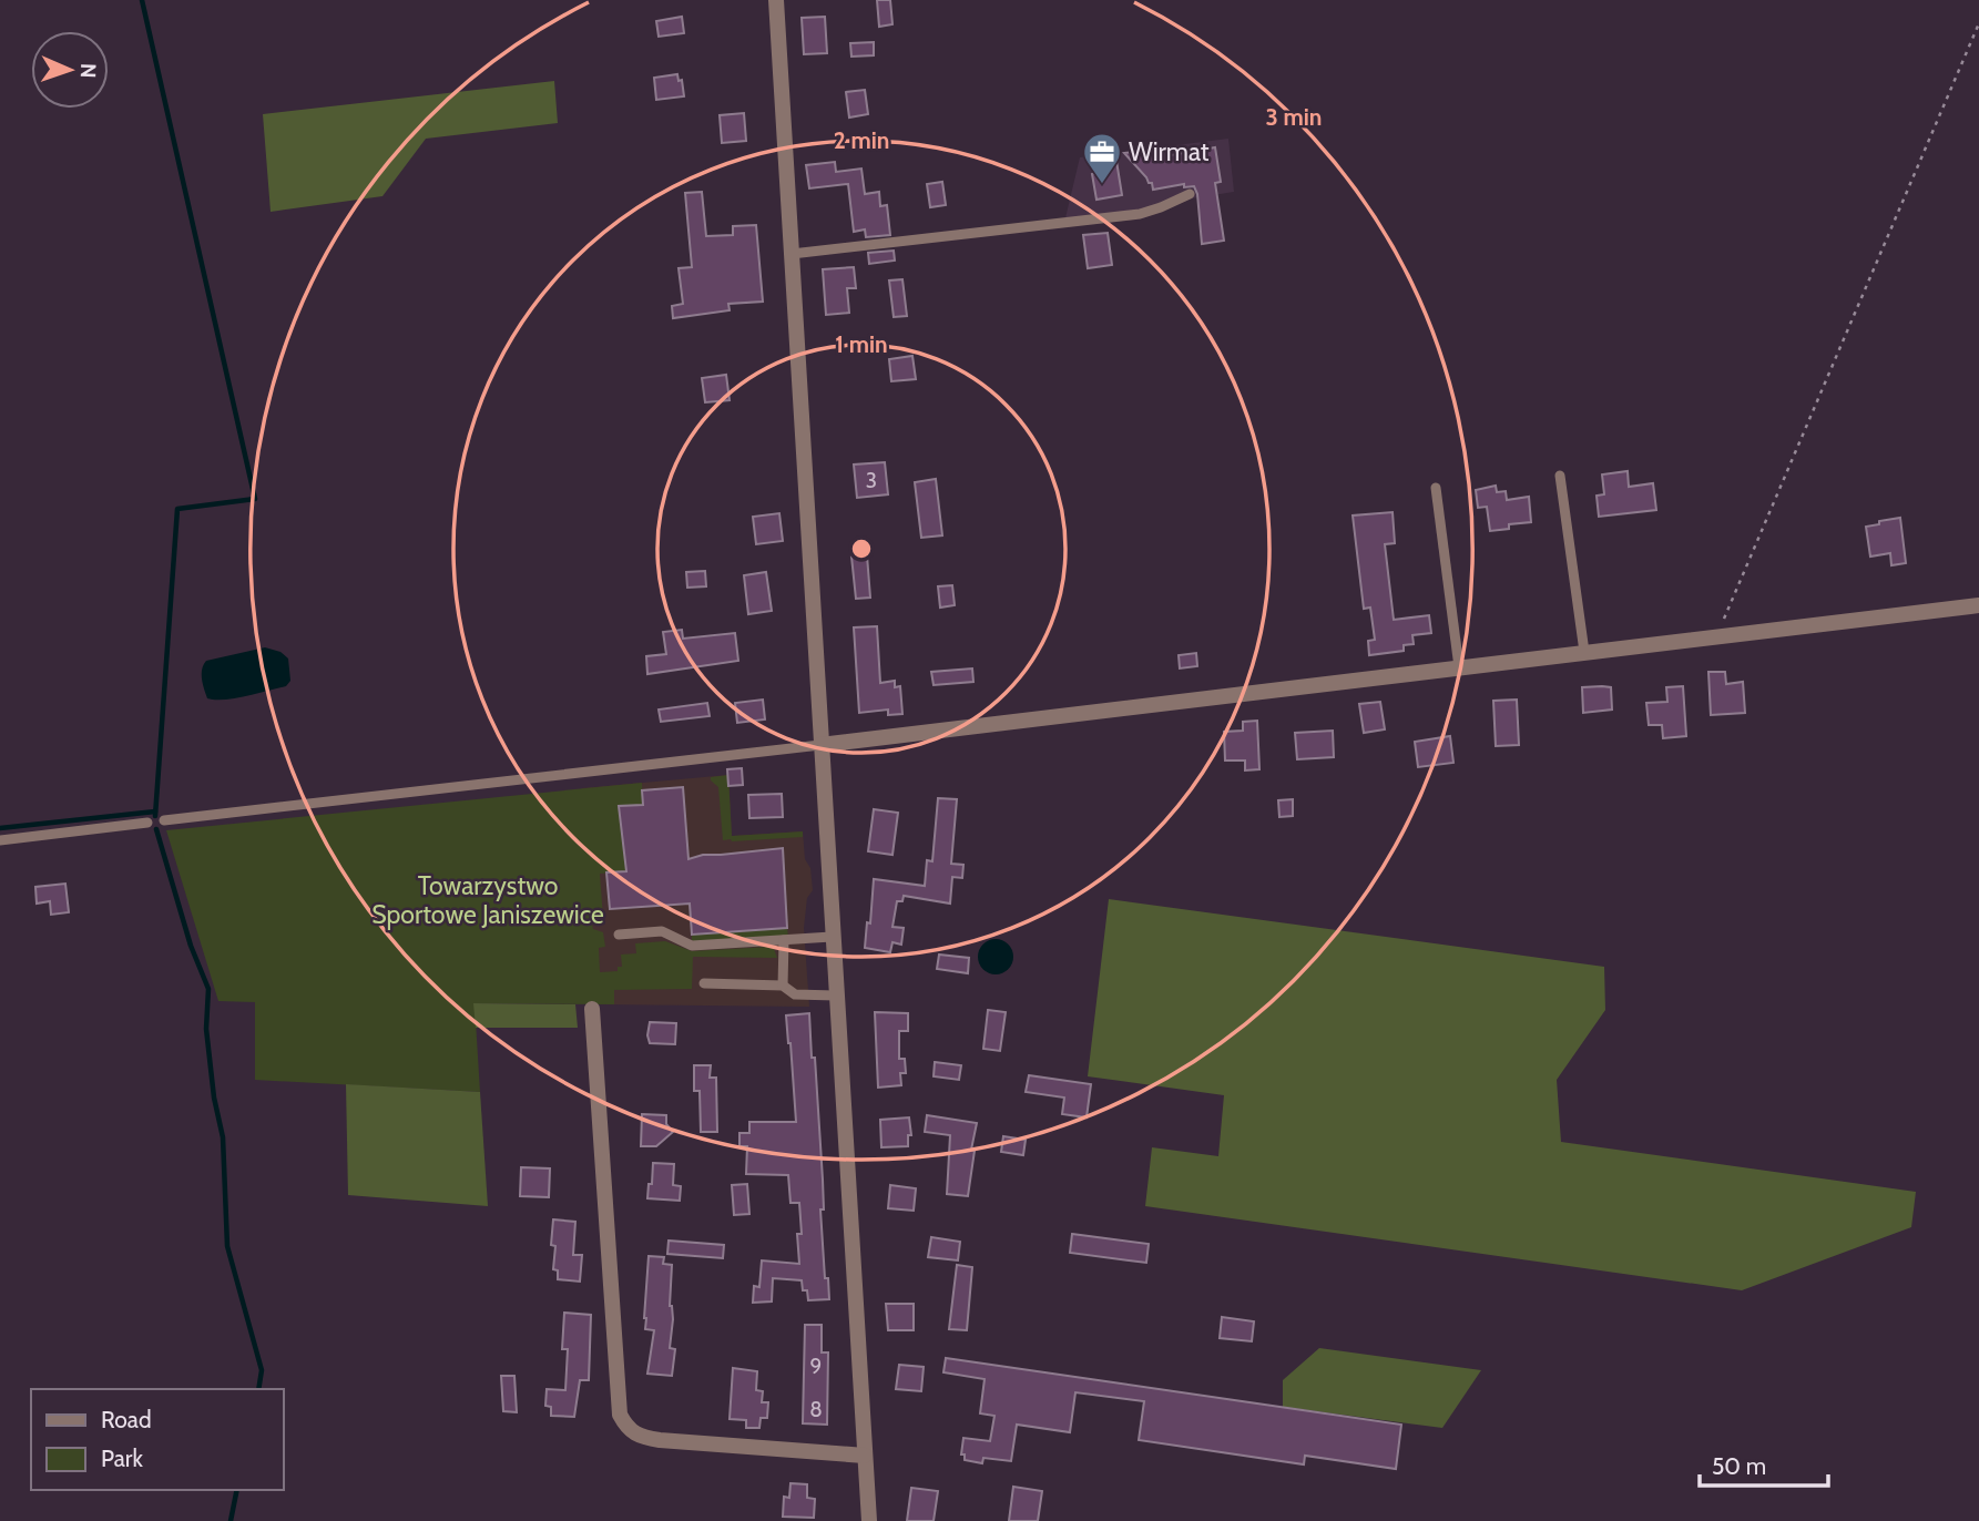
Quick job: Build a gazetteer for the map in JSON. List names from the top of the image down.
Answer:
{
  "parks": ["Towarzystwo Sportowe Janiszewice"],
  "places": {
    "office": ["Wirmat"]
  },
  "house_numbers": ["3", "9", "8"],
  "legend": ["Road", "Park"],
  "scale_bar": "50 m",
  "north": "right",
  "rings": ["3 min", "2 min", "1 min"]
}
